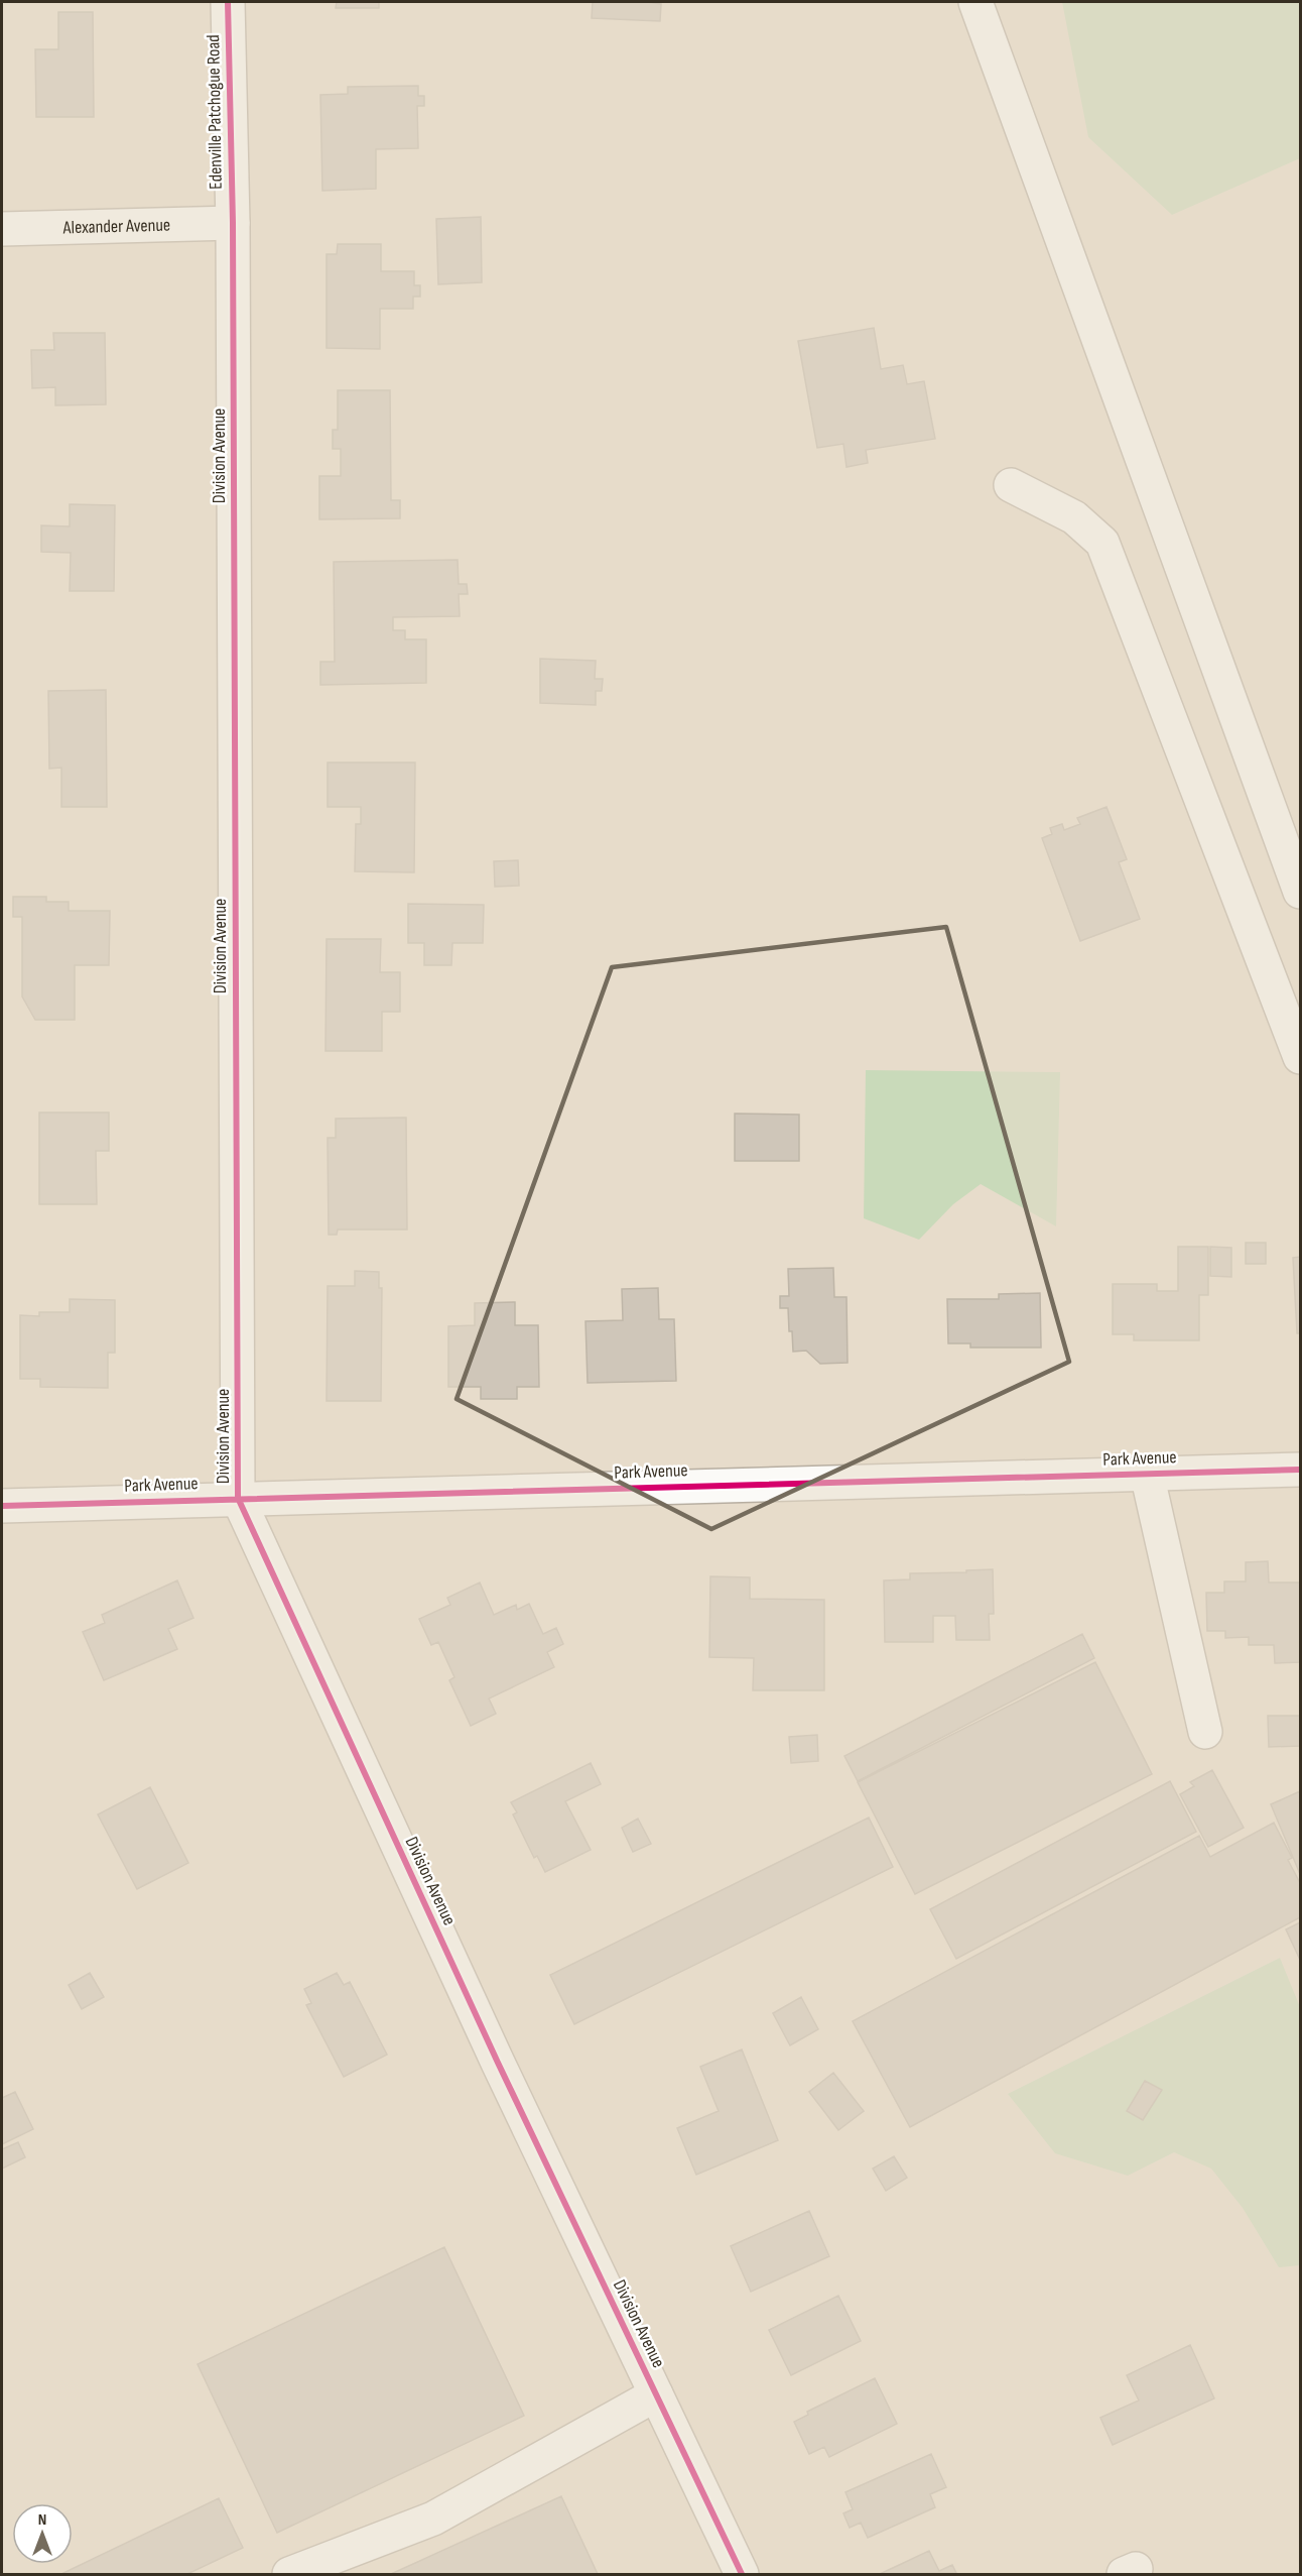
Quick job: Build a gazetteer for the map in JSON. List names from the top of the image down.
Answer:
{
  "streets": {
    "street": [
      "Edenville Patchogue Road",
      "Alexander Avenue",
      "Division Avenue",
      "Park Avenue"
    ]
  },
  "crossings": [
    ["Edenville Patchogue Road", "Alexander Avenue"],
    ["Edenville Patchogue Road", "Division Avenue"],
    ["Alexander Avenue", "Division Avenue"],
    ["Division Avenue", "Park Avenue"]
  ],
  "north": "top"
}
